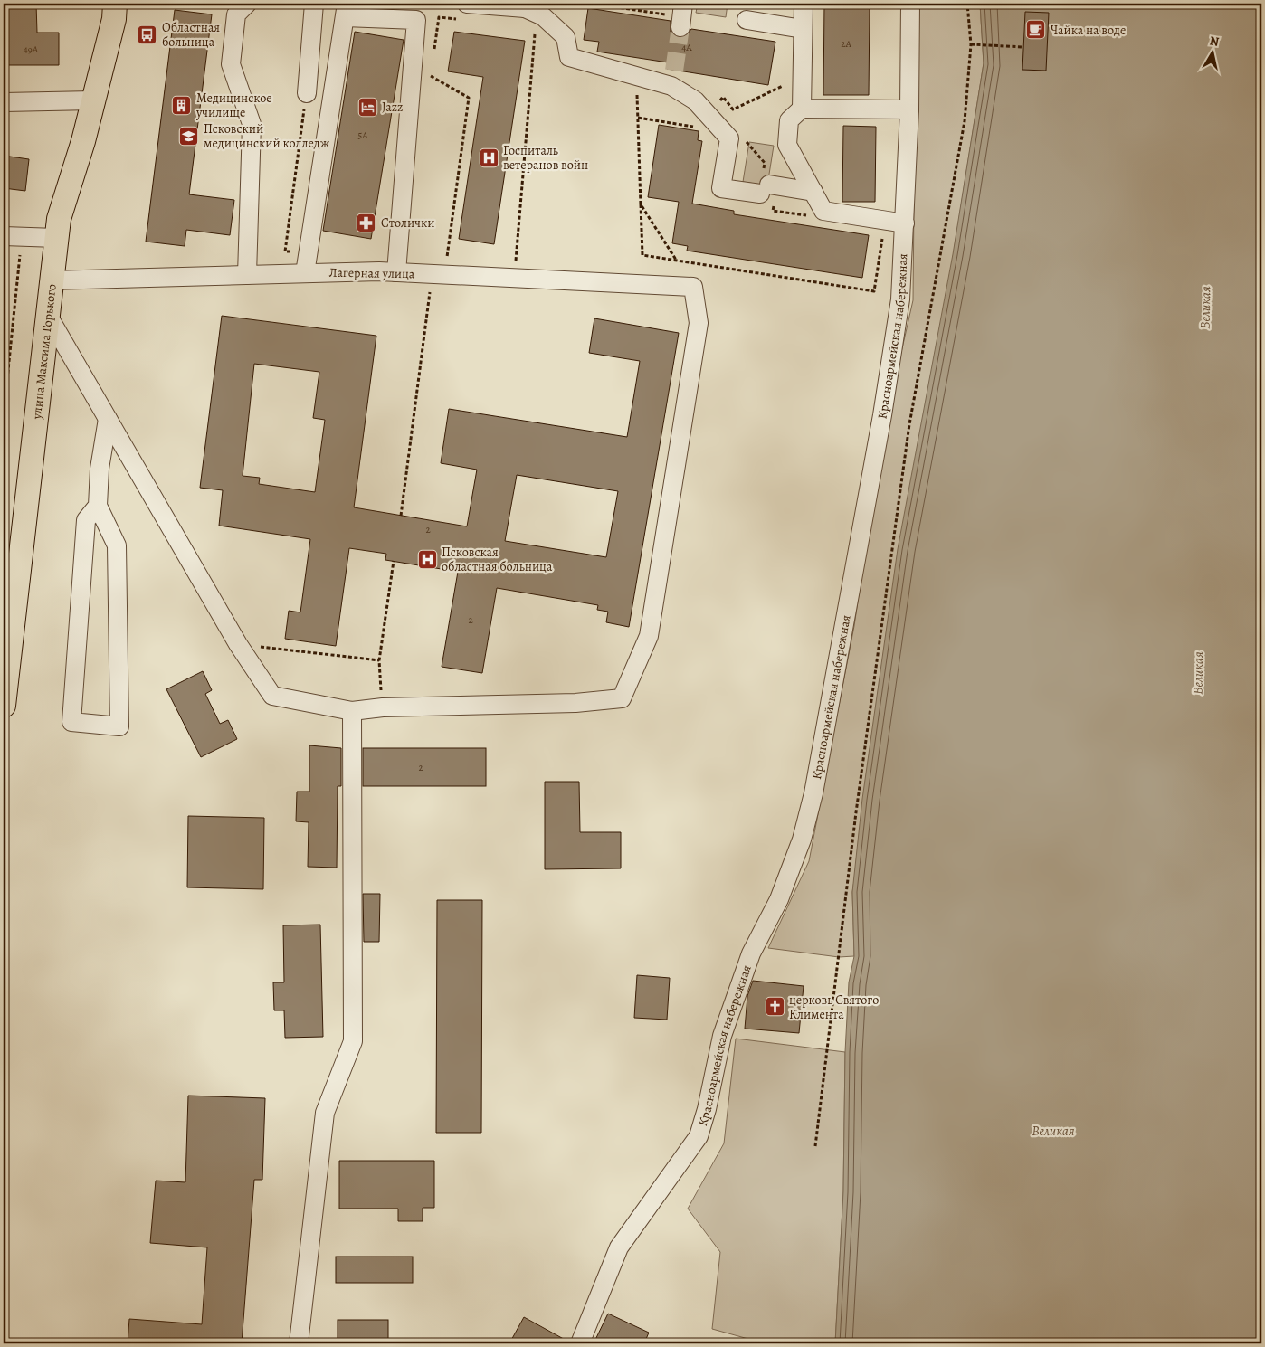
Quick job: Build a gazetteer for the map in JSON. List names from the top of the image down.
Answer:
{
  "streets": {
    "main road": ["улица Максима Горького"],
    "street": ["Лагерная улица", "Красноармейская набережная"]
  },
  "crossings": [
    ["Лагерная улица", "улица Максима Горького"]
  ],
  "water": ["Великая"],
  "places": {
    "cafe": ["Чайка на воде"],
    "bus stop": ["Областная больница"],
    "building": ["Медицинское училище"],
    "hotel": ["Jazz"],
    "school or university": ["Псковский медицинский колледж"],
    "hospital": ["Госпиталь ветеранов войн", "Псковская областная больница"],
    "pharmacy": ["Столички"],
    "church": ["церковь Святого Климента"]
  },
  "house_numbers": [
    "2А",
    "4А",
    "49А",
    "5А",
    "2",
    "2",
    "2"
  ],
  "north": "top"
}
